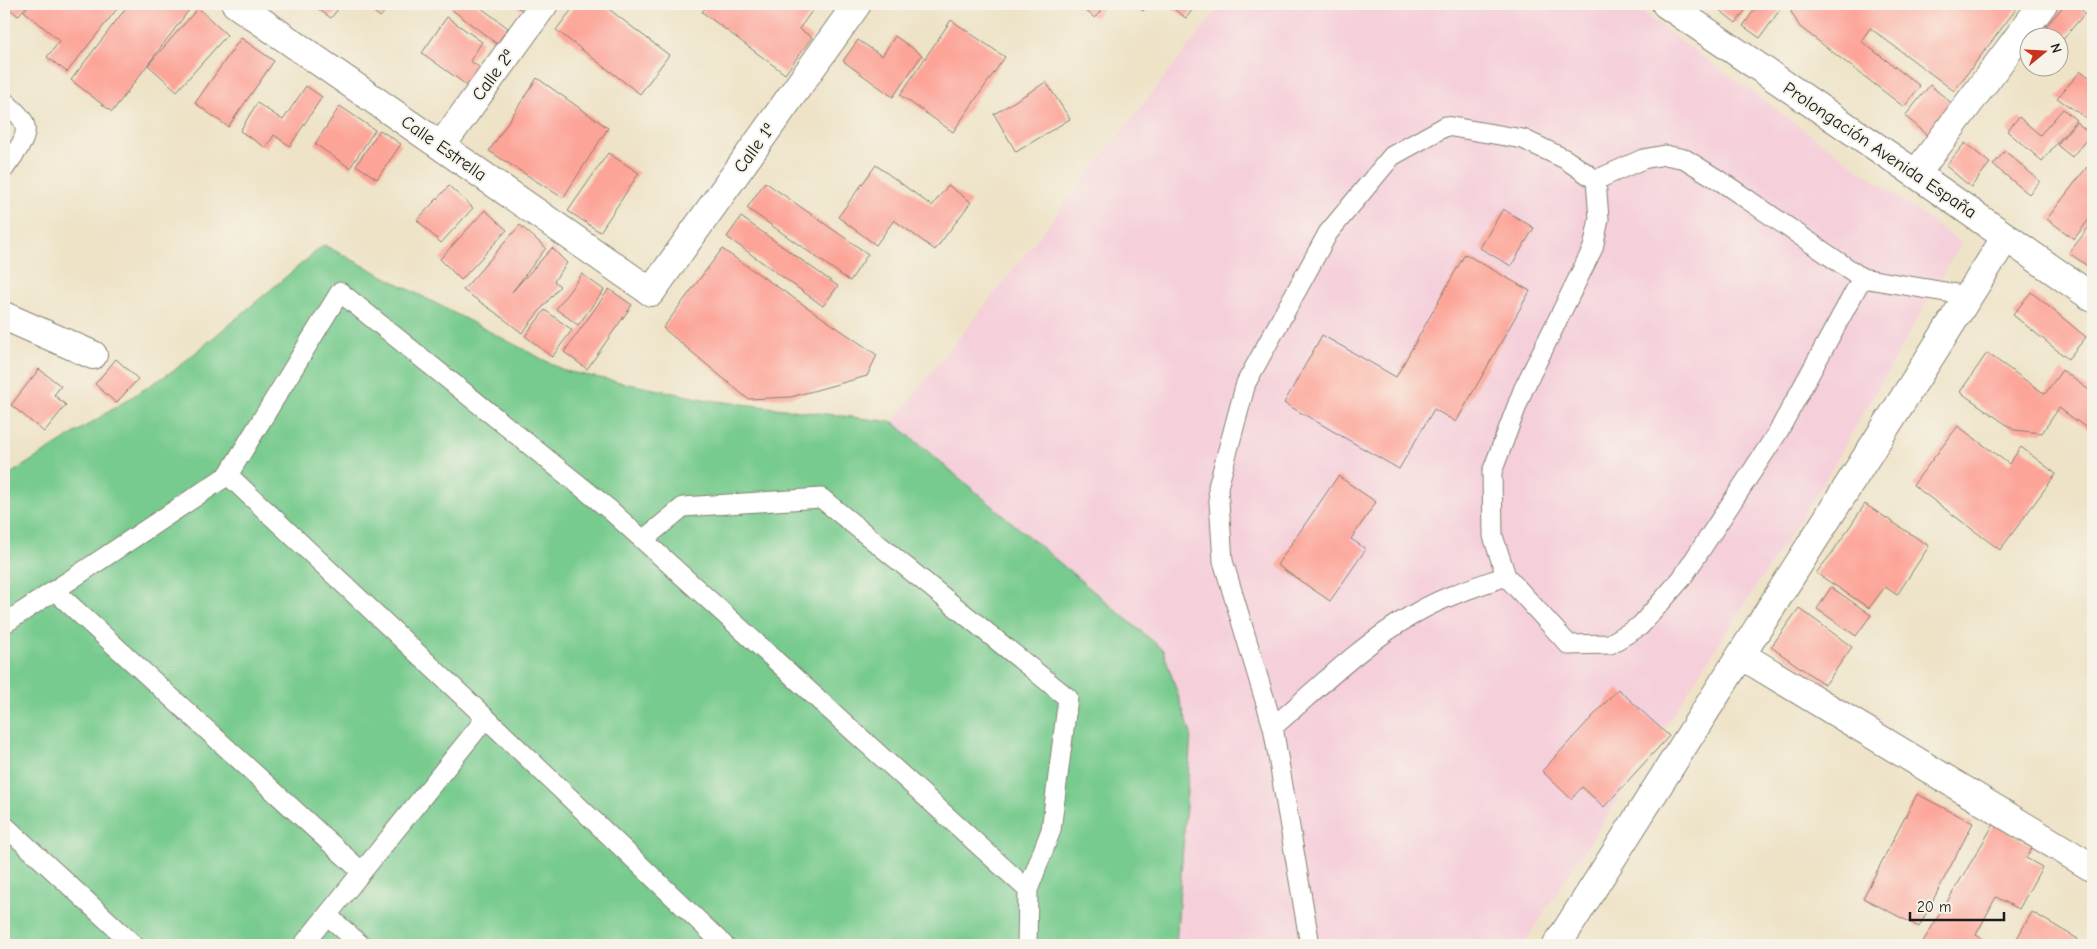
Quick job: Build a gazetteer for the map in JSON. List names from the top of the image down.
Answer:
{
  "streets": {
    "street": [
      "Calle 2ª",
      "Calle Estrella",
      "Calle 1ª",
      "Prolongación Avenida España"
    ]
  },
  "crossings": [
    ["Calle 2ª", "Calle Estrella"],
    ["Calle Estrella", "Calle 1ª"]
  ],
  "scale_bar": "20 m",
  "north": "right"
}
